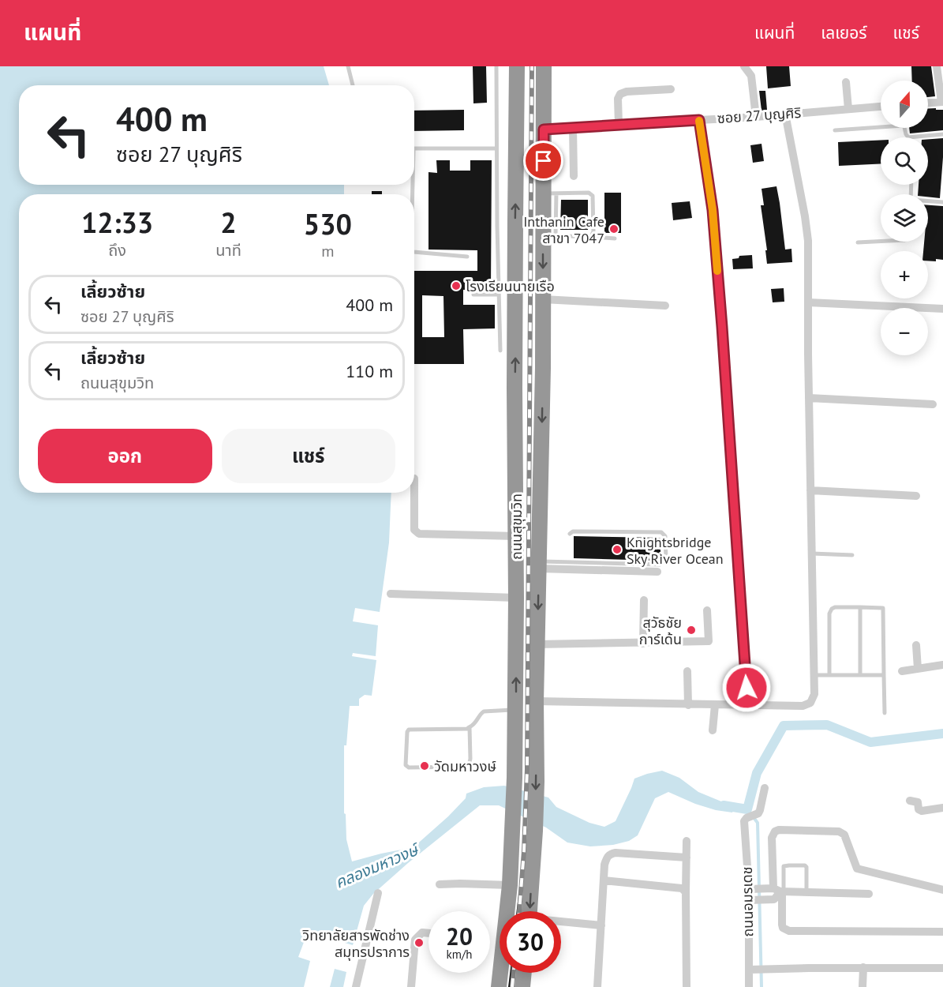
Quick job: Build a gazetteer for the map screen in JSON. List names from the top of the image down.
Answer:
{
  "streets": {
    "highway": ["ถนนสุขุมวิท"],
    "street": ["ซอย 27 บุญศิริ", "ถนนอมรเดช"]
  },
  "crossings": [
    ["ซอย 27 บุญศิริ", "ถนนสุขุมวิท"]
  ],
  "water": ["คลองมหาวงษ์"],
  "places": [
    "Inthanin Cafe สาขา 7047",
    "โรงเรียนนายเรือ",
    "Knightsbridge Sky River Ocean",
    "สุวัธชัย การ์เด้น",
    "วัดมหาวงษ์",
    "วิทยาลัยสารพัดช่าง สมุทรปราการ"
  ],
  "north": "top",
  "page": {
    "header": "แผนที่",
    "nav": ["แผนที่", "เลเยอร์", "แชร์"],
    "map_buttons": ["+", "−"],
    "turn": ["400 m", "ซอย 27 บุญศิริ"],
    "eta": [
      "12:33",
      "ถึง",
      "2",
      "นาที",
      "530",
      "m"
    ],
    "list": [
      {
        "name": "เลี้ยวซ้าย",
        "note": "ซอย 27 บุญศิริ",
        "value": "400 m"
      },
      {
        "name": "เลี้ยวซ้าย",
        "note": "ถนนสุขุมวิท",
        "value": "110 m"
      }
    ],
    "buttons": ["ออก", "แชร์"],
    "speed": "20 km/h",
    "limit": "30"
  }
}
